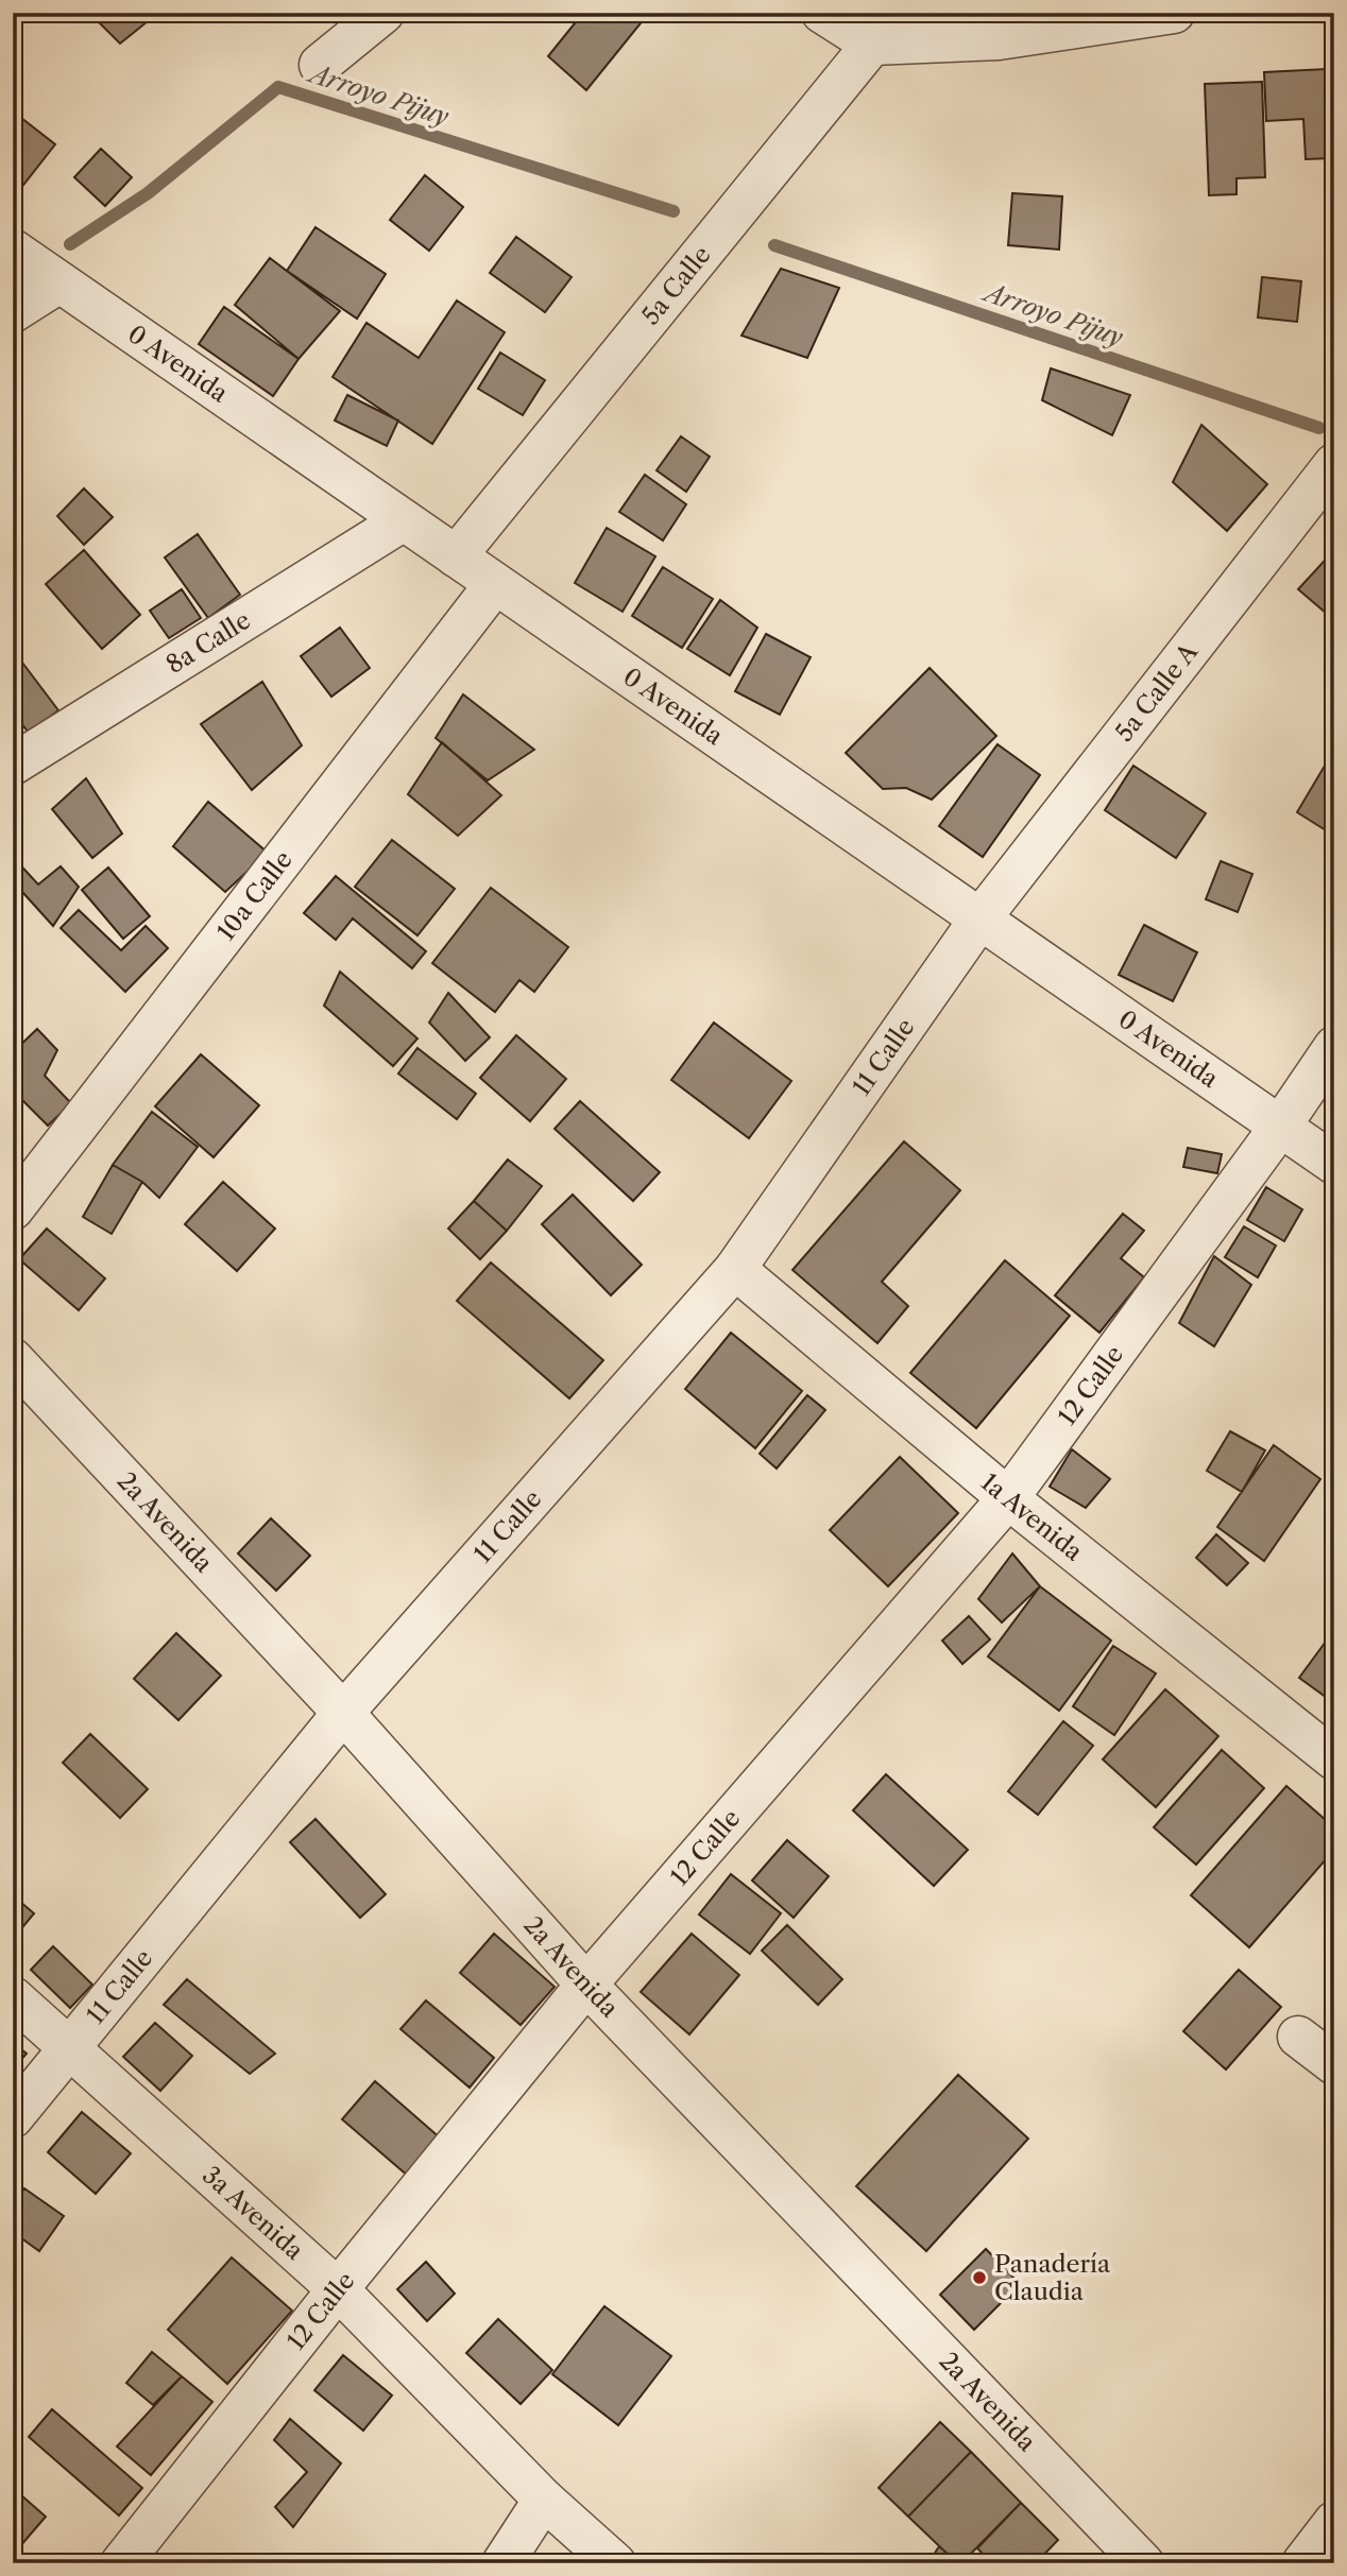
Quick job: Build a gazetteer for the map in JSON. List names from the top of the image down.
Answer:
{
  "streets": {
    "street": [
      "5a Calle",
      "0 Avenida",
      "8a Calle",
      "5a Calle A",
      "10a Calle",
      "11 Calle",
      "12 Calle",
      "1a Avenida",
      "2a Avenida",
      "3a Avenida"
    ]
  },
  "crossings": [
    ["5a Calle", "0 Avenida"],
    ["0 Avenida", "8a Calle"],
    ["0 Avenida", "5a Calle A"],
    ["0 Avenida", "10a Calle"],
    ["0 Avenida", "11 Calle"],
    ["0 Avenida", "12 Calle"],
    ["5a Calle A", "11 Calle"],
    ["11 Calle", "1a Avenida"],
    ["11 Calle", "2a Avenida"],
    ["11 Calle", "3a Avenida"],
    ["12 Calle", "1a Avenida"],
    ["12 Calle", "2a Avenida"],
    ["12 Calle", "3a Avenida"]
  ],
  "water": ["Arroyo Pijuy"],
  "places": ["Panadería Claudia"]
}
